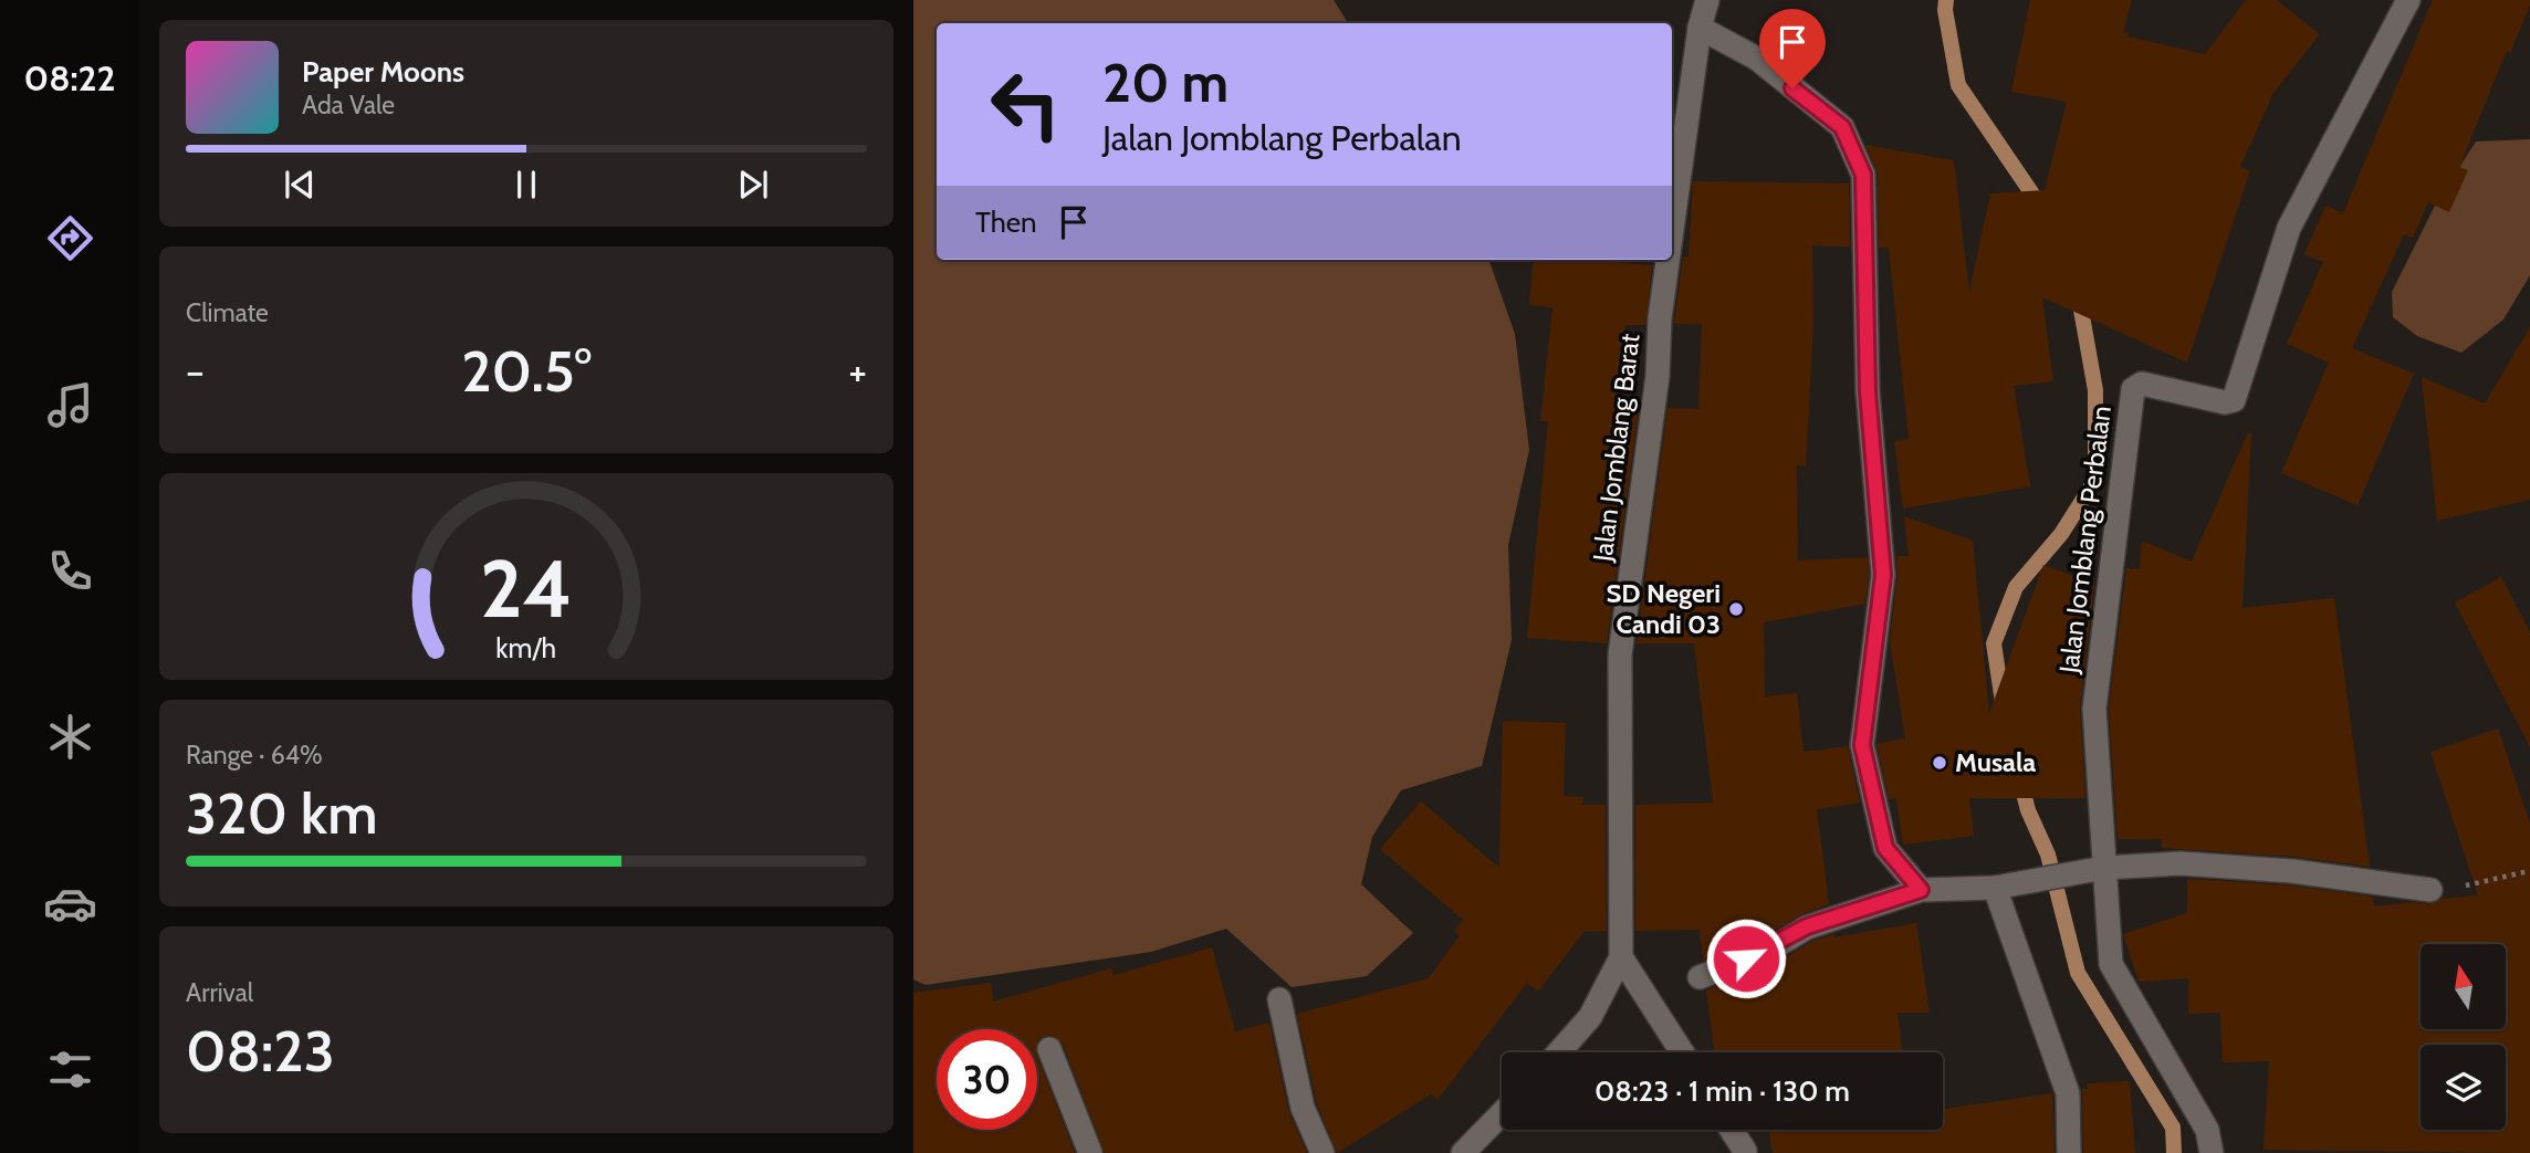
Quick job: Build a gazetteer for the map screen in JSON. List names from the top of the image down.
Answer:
{
  "streets": {
    "street": ["Jalan Jomblang Barat", "Jalan Jomblang Perbalan"]
  },
  "places": ["SD Negeri Candi 03", "Musala"],
  "north": "top",
  "page": {
    "tabs": "08:22",
    "turn": ["20 m", "Jalan Jomblang Perbalan"],
    "song": ["Paper Moons", "Ada Vale"],
    "then": "Then",
    "tile": [
      "Climate",
      ["Range · 64%", "320 km"],
      ["Arrival", "08:23"]
    ],
    "heat": ["−", "20.5°", "+"],
    "limit": "30",
    "trip": "08:23 · 1 min · 130 m",
    "gauge": ["24", "km/h"]
  }
}
